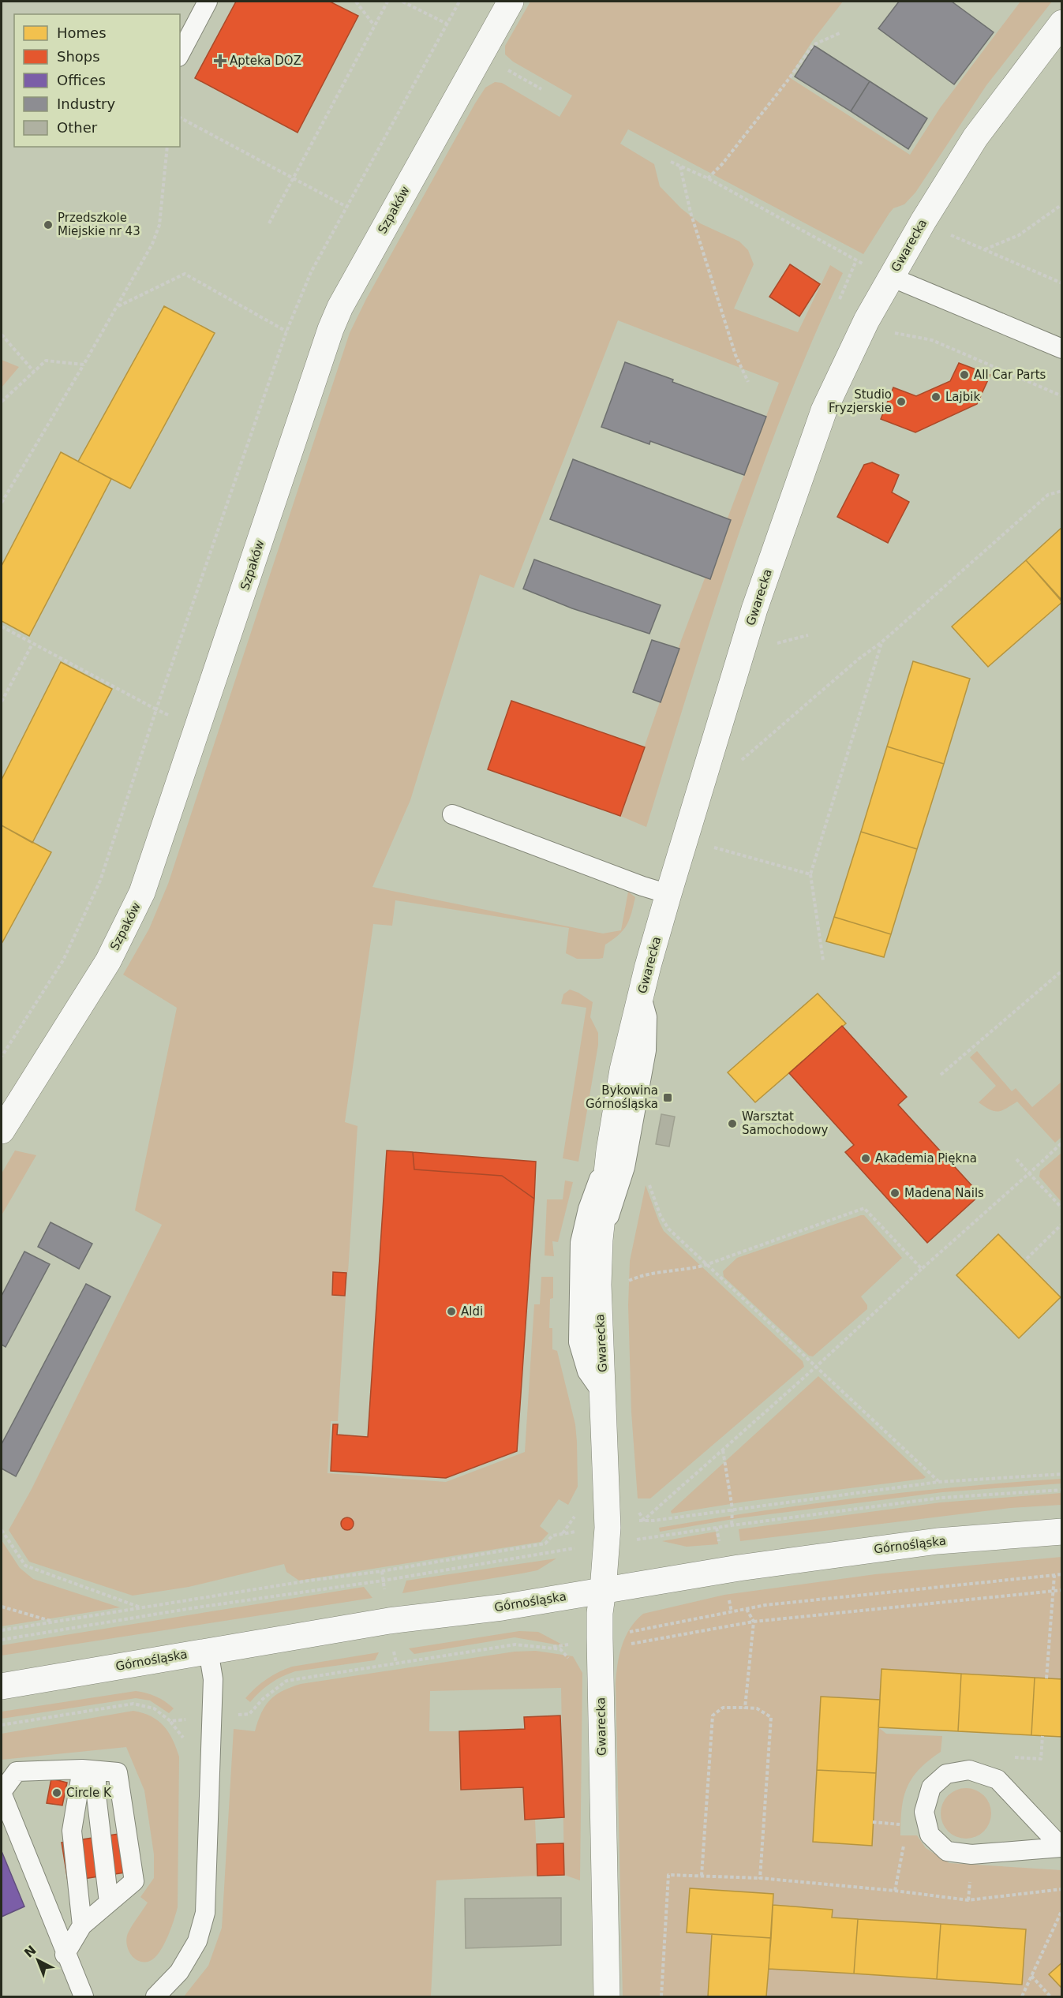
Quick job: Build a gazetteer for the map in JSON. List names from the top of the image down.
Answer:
{
  "streets": {
    "street": ["Szpaków", "Gwarecka", "Górnośląska"]
  },
  "crossings": [
    ["Gwarecka", "Górnośląska"]
  ],
  "places": {
    "health": ["Apteka DOZ"],
    "other": [
      "Przedszkole Miejskie nr 43",
      "All Car Parts",
      "Lajbik",
      "Studio Fryzjerskie",
      "Warsztat Samochodowy",
      "Akademia Piękna",
      "Madena Nails",
      "Aldi",
      "Circle K"
    ],
    "transit": ["Bykowina Górnośląska"]
  },
  "legend": [
    "Homes",
    "Shops",
    "Offices",
    "Industry",
    "Other"
  ],
  "north": "top left"
}
